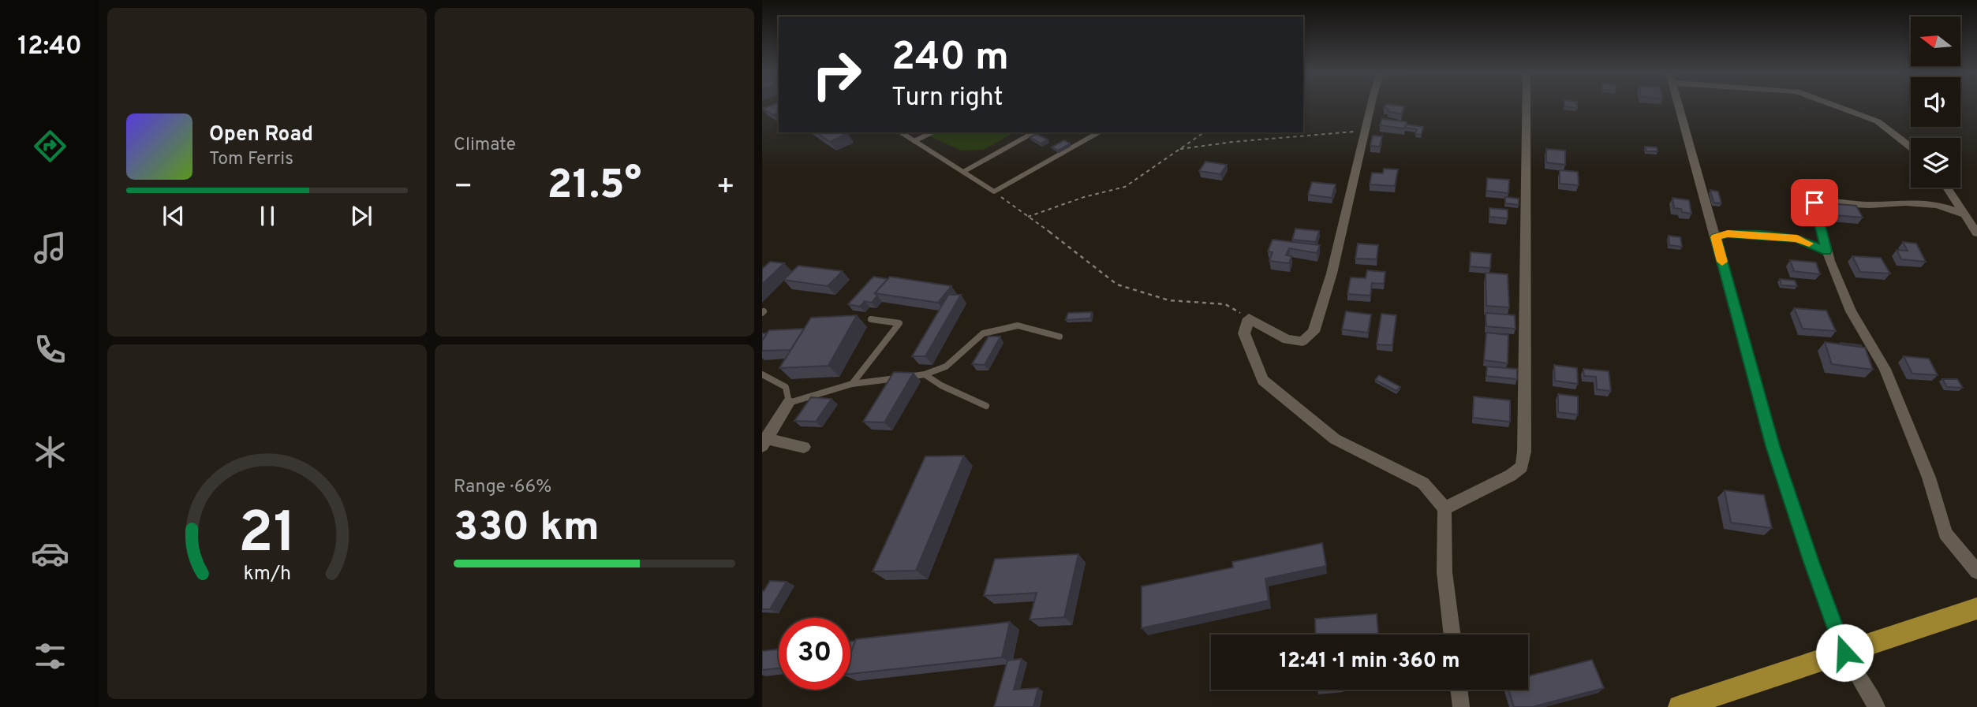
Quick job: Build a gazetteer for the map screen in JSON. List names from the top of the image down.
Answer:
{
  "north": "left",
  "page": {
    "tabs": "12:40",
    "tile": [
      "Climate",
      ["Range · 66%", "330 km"]
    ],
    "turn": ["240 m", "Turn right"],
    "song": ["Open Road", "Tom Ferris"],
    "heat": ["−", "21.5°", "+"],
    "limit": "30",
    "trip": "12:41 · 1 min · 360 m",
    "gauge": ["21", "km/h"]
  }
}
